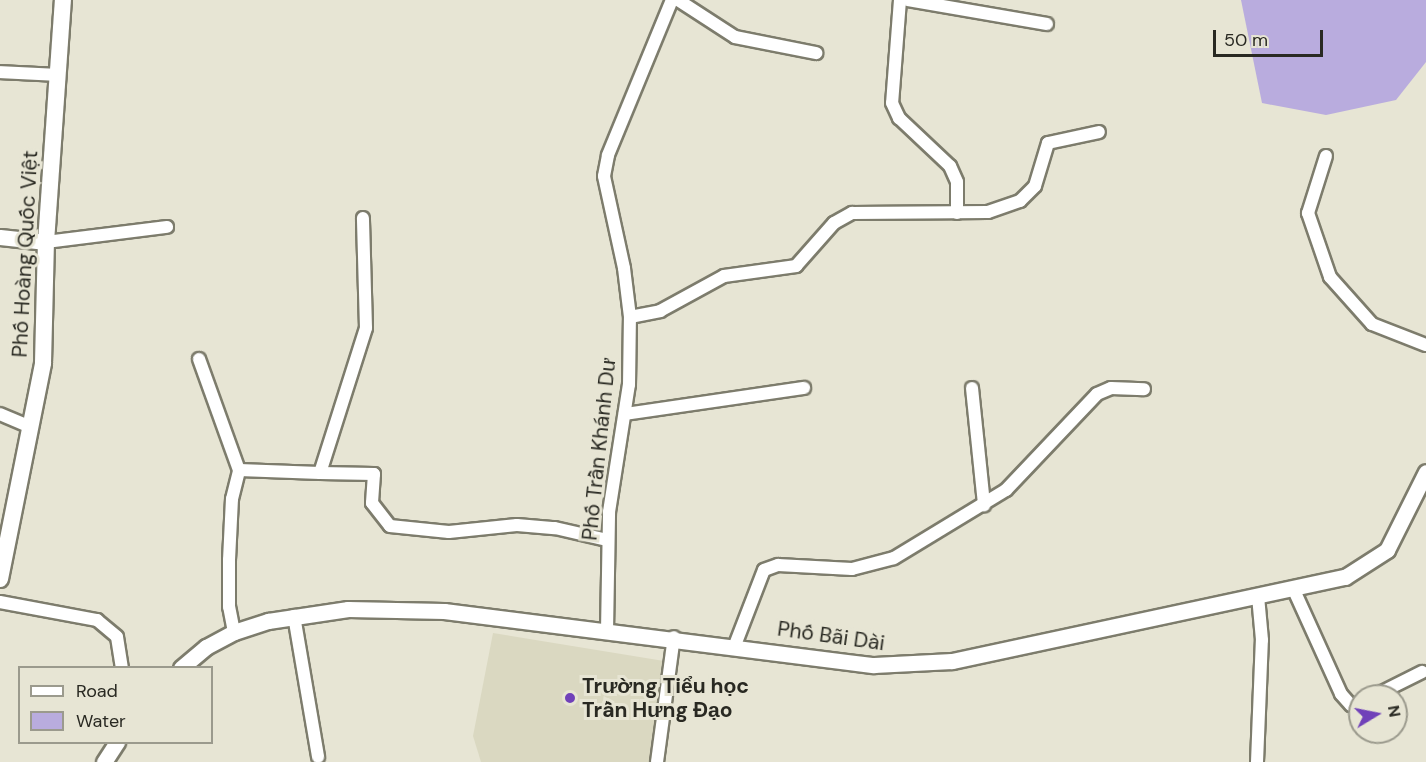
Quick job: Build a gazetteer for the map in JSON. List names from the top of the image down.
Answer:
{
  "streets": {
    "main road": ["Phố Hoàng Quốc Việt"],
    "street": ["Phố Trần Khánh Dư", "Phố Bãi Dài"]
  },
  "crossings": [
    ["Phố Trần Khánh Dư", "Phố Bãi Dài"]
  ],
  "places": ["Trường Tiểu học Trần Hưng Đạo"],
  "legend": ["Road", "Water"],
  "scale_bar": "50 m",
  "north": "right"
}
